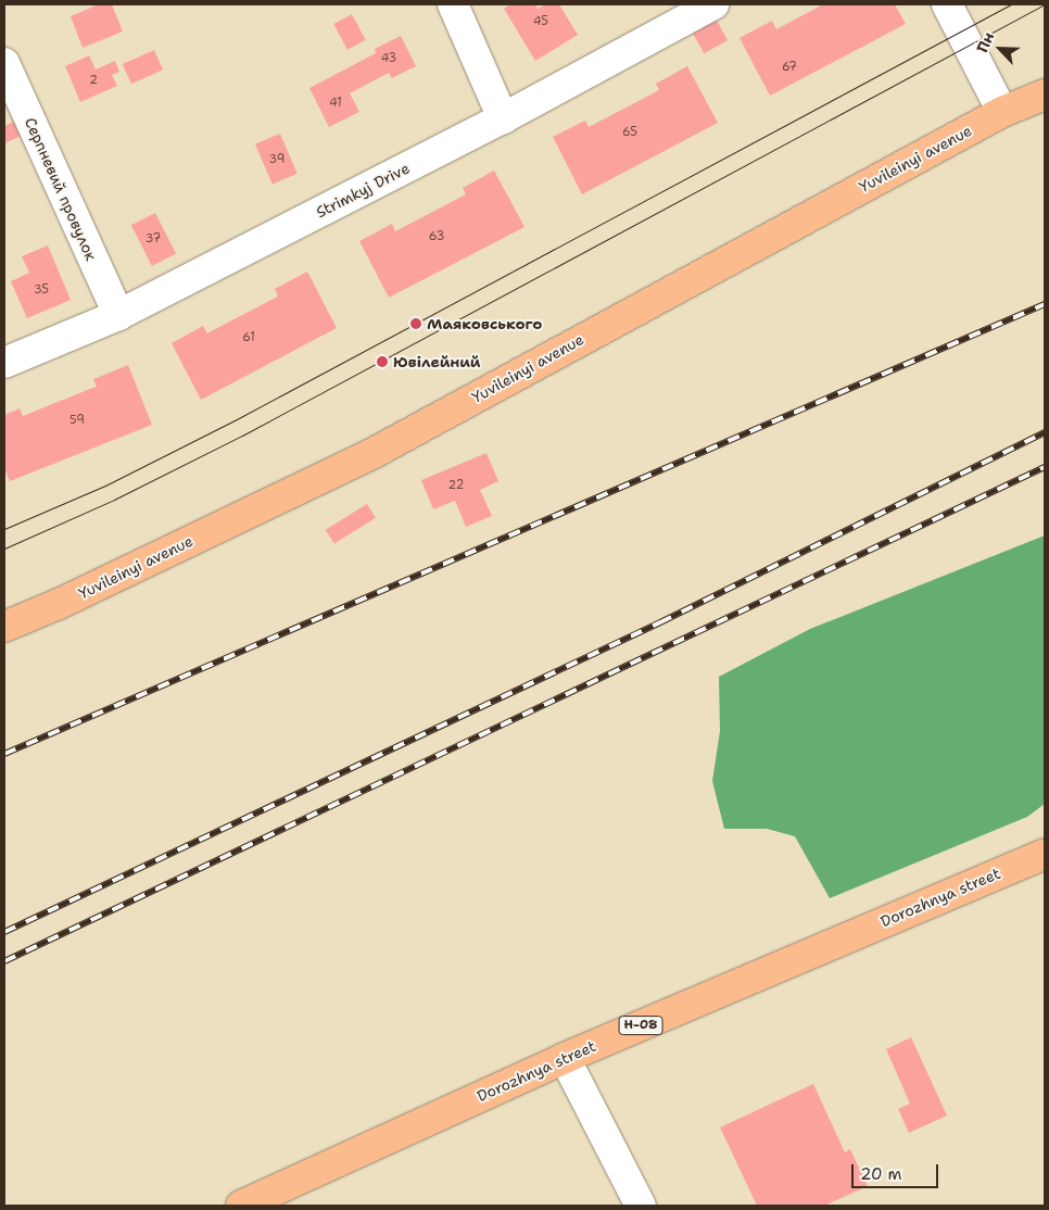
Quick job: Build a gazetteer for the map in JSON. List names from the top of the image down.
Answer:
{
  "streets": {
    "main road": ["Yuvileinyi avenue", "Dorozhnya street", "Н-08"],
    "street": ["Серпневий провулок", "Strimkyj Drive"]
  },
  "crossings": [
    ["Серпневий провулок", "Strimkyj Drive"]
  ],
  "places": ["Маяковського", "Ювілейний"],
  "house_numbers": [
    "45",
    "43",
    "67",
    "2",
    "41",
    "65",
    "39",
    "63",
    "37",
    "35",
    "61",
    "59",
    "22"
  ],
  "scale_bar": "20 m",
  "north": "top left"
}
